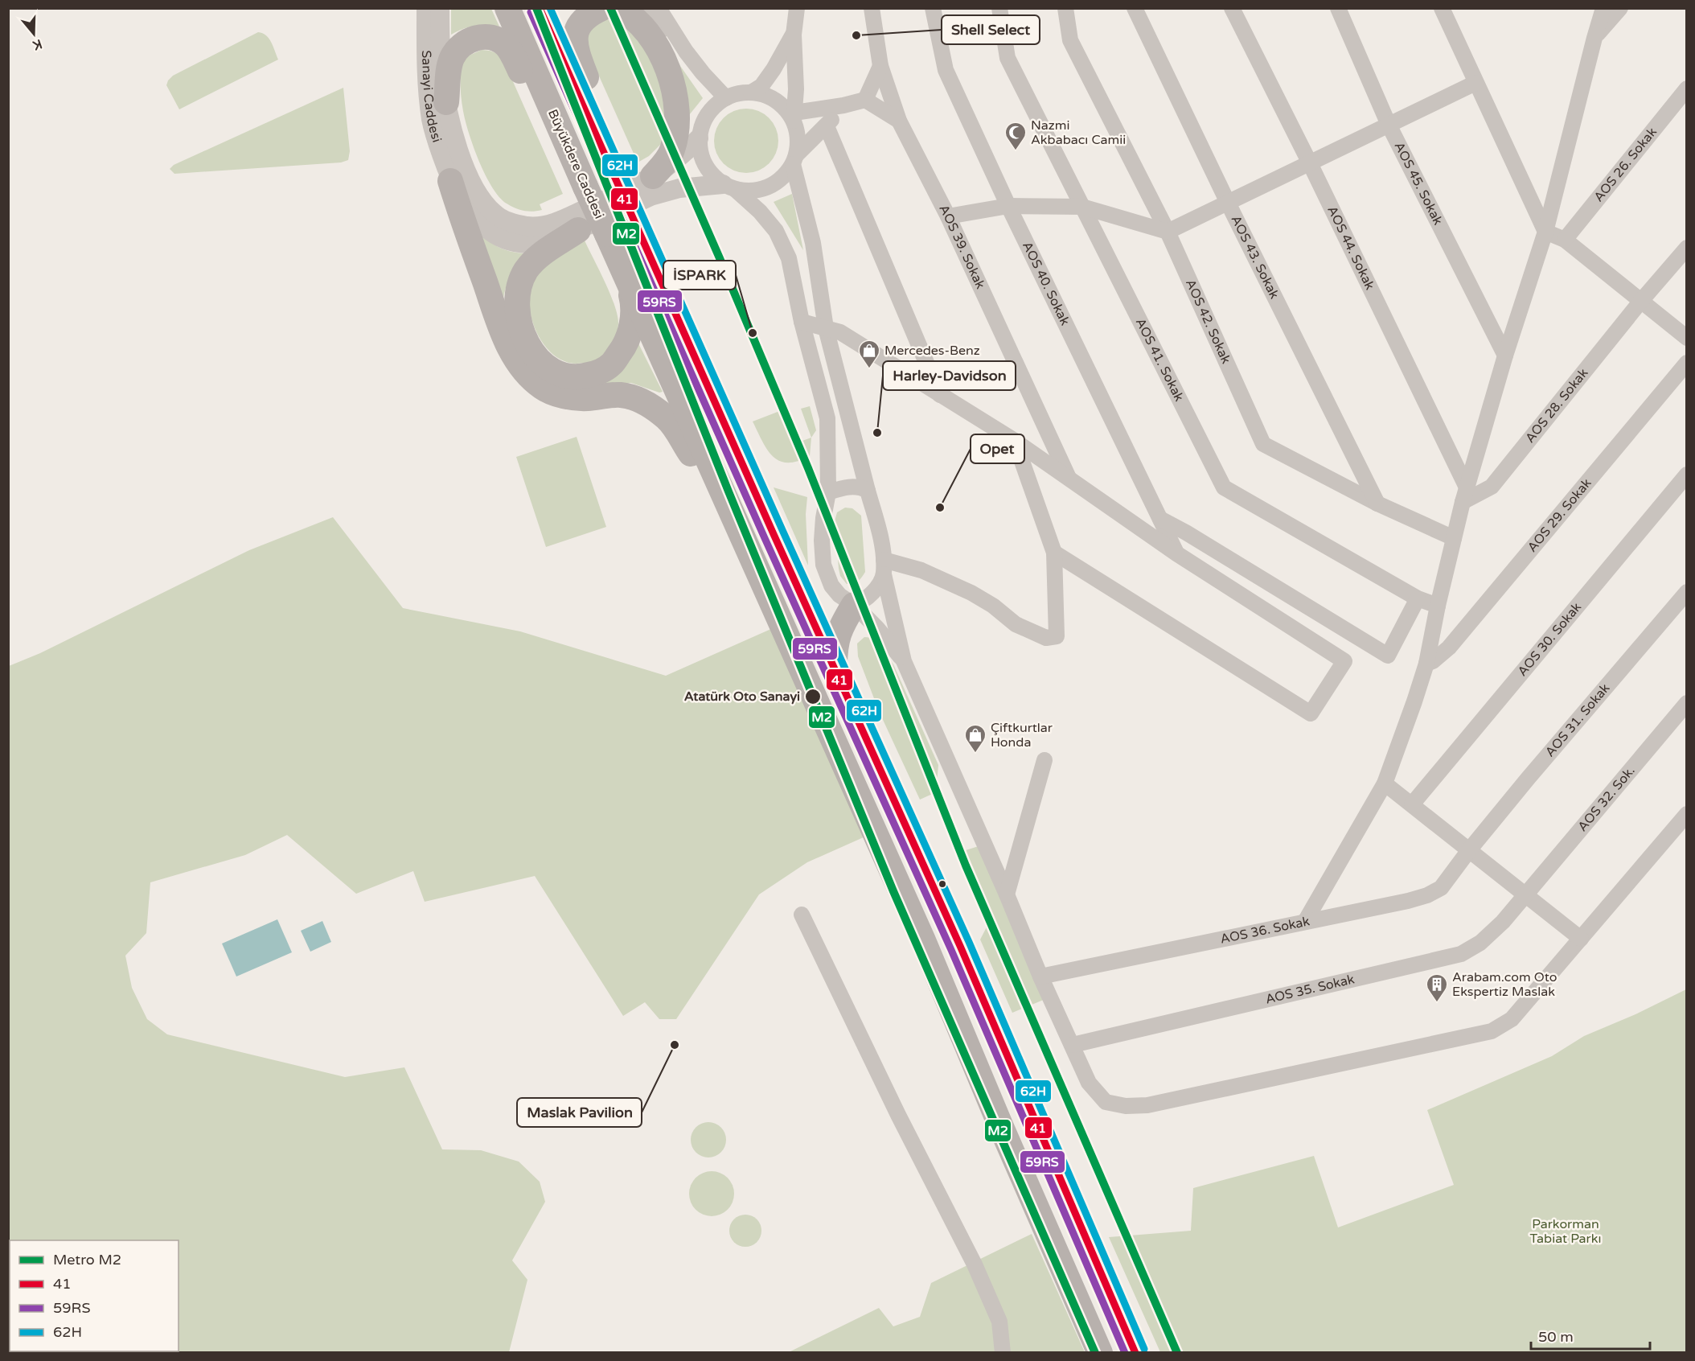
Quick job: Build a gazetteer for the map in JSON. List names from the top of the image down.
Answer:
{
  "streets": {
    "main road": ["Büyükdere Caddesi"],
    "street": [
      "Sanayi Caddesi",
      "AOS 26. Sokak",
      "AOS 45. Sokak",
      "AOS 39. Sokak",
      "AOS 44. Sokak",
      "AOS 43. Sokak",
      "AOS 40. Sokak",
      "AOS 42. Sokak",
      "AOS 41. Sokak",
      "AOS 28. Sokak",
      "AOS 29. Sokak",
      "AOS 30. Sokak",
      "AOS 31. Sokak",
      "AOS 32. Sok.",
      "AOS 36. Sokak",
      "AOS 35. Sokak"
    ]
  },
  "crossings": [
    ["AOS 44. Sokak", "AOS 28. Sokak"],
    ["AOS 43. Sokak", "AOS 42. Sokak"],
    ["AOS 31. Sokak", "AOS 36. Sokak"],
    ["AOS 32. Sok.", "AOS 35. Sokak"]
  ],
  "parks": ["Parkorman Tabiat Parkı"],
  "places": {
    "other": [
      "Shell Select",
      "İSPARK",
      "Harley-Davidson",
      "Opet",
      "Atatürk Oto Sanayi",
      "Maslak Pavilion"
    ],
    "mosque": ["Nazmi Akbabacı Camii"],
    "shop": ["Mercedes-Benz", "Çiftkurtlar Honda"],
    "building": ["Arabam.com Oto Ekspertiz Maslak"]
  },
  "lines": [
    "metro line M2",
    "transit line 41",
    "transit line 62H",
    "transit line 59RS"
  ],
  "legend": [
    "Metro M2",
    "41",
    "59RS",
    "62H"
  ],
  "scale_bar": "50 m",
  "north": "bottom"
}
